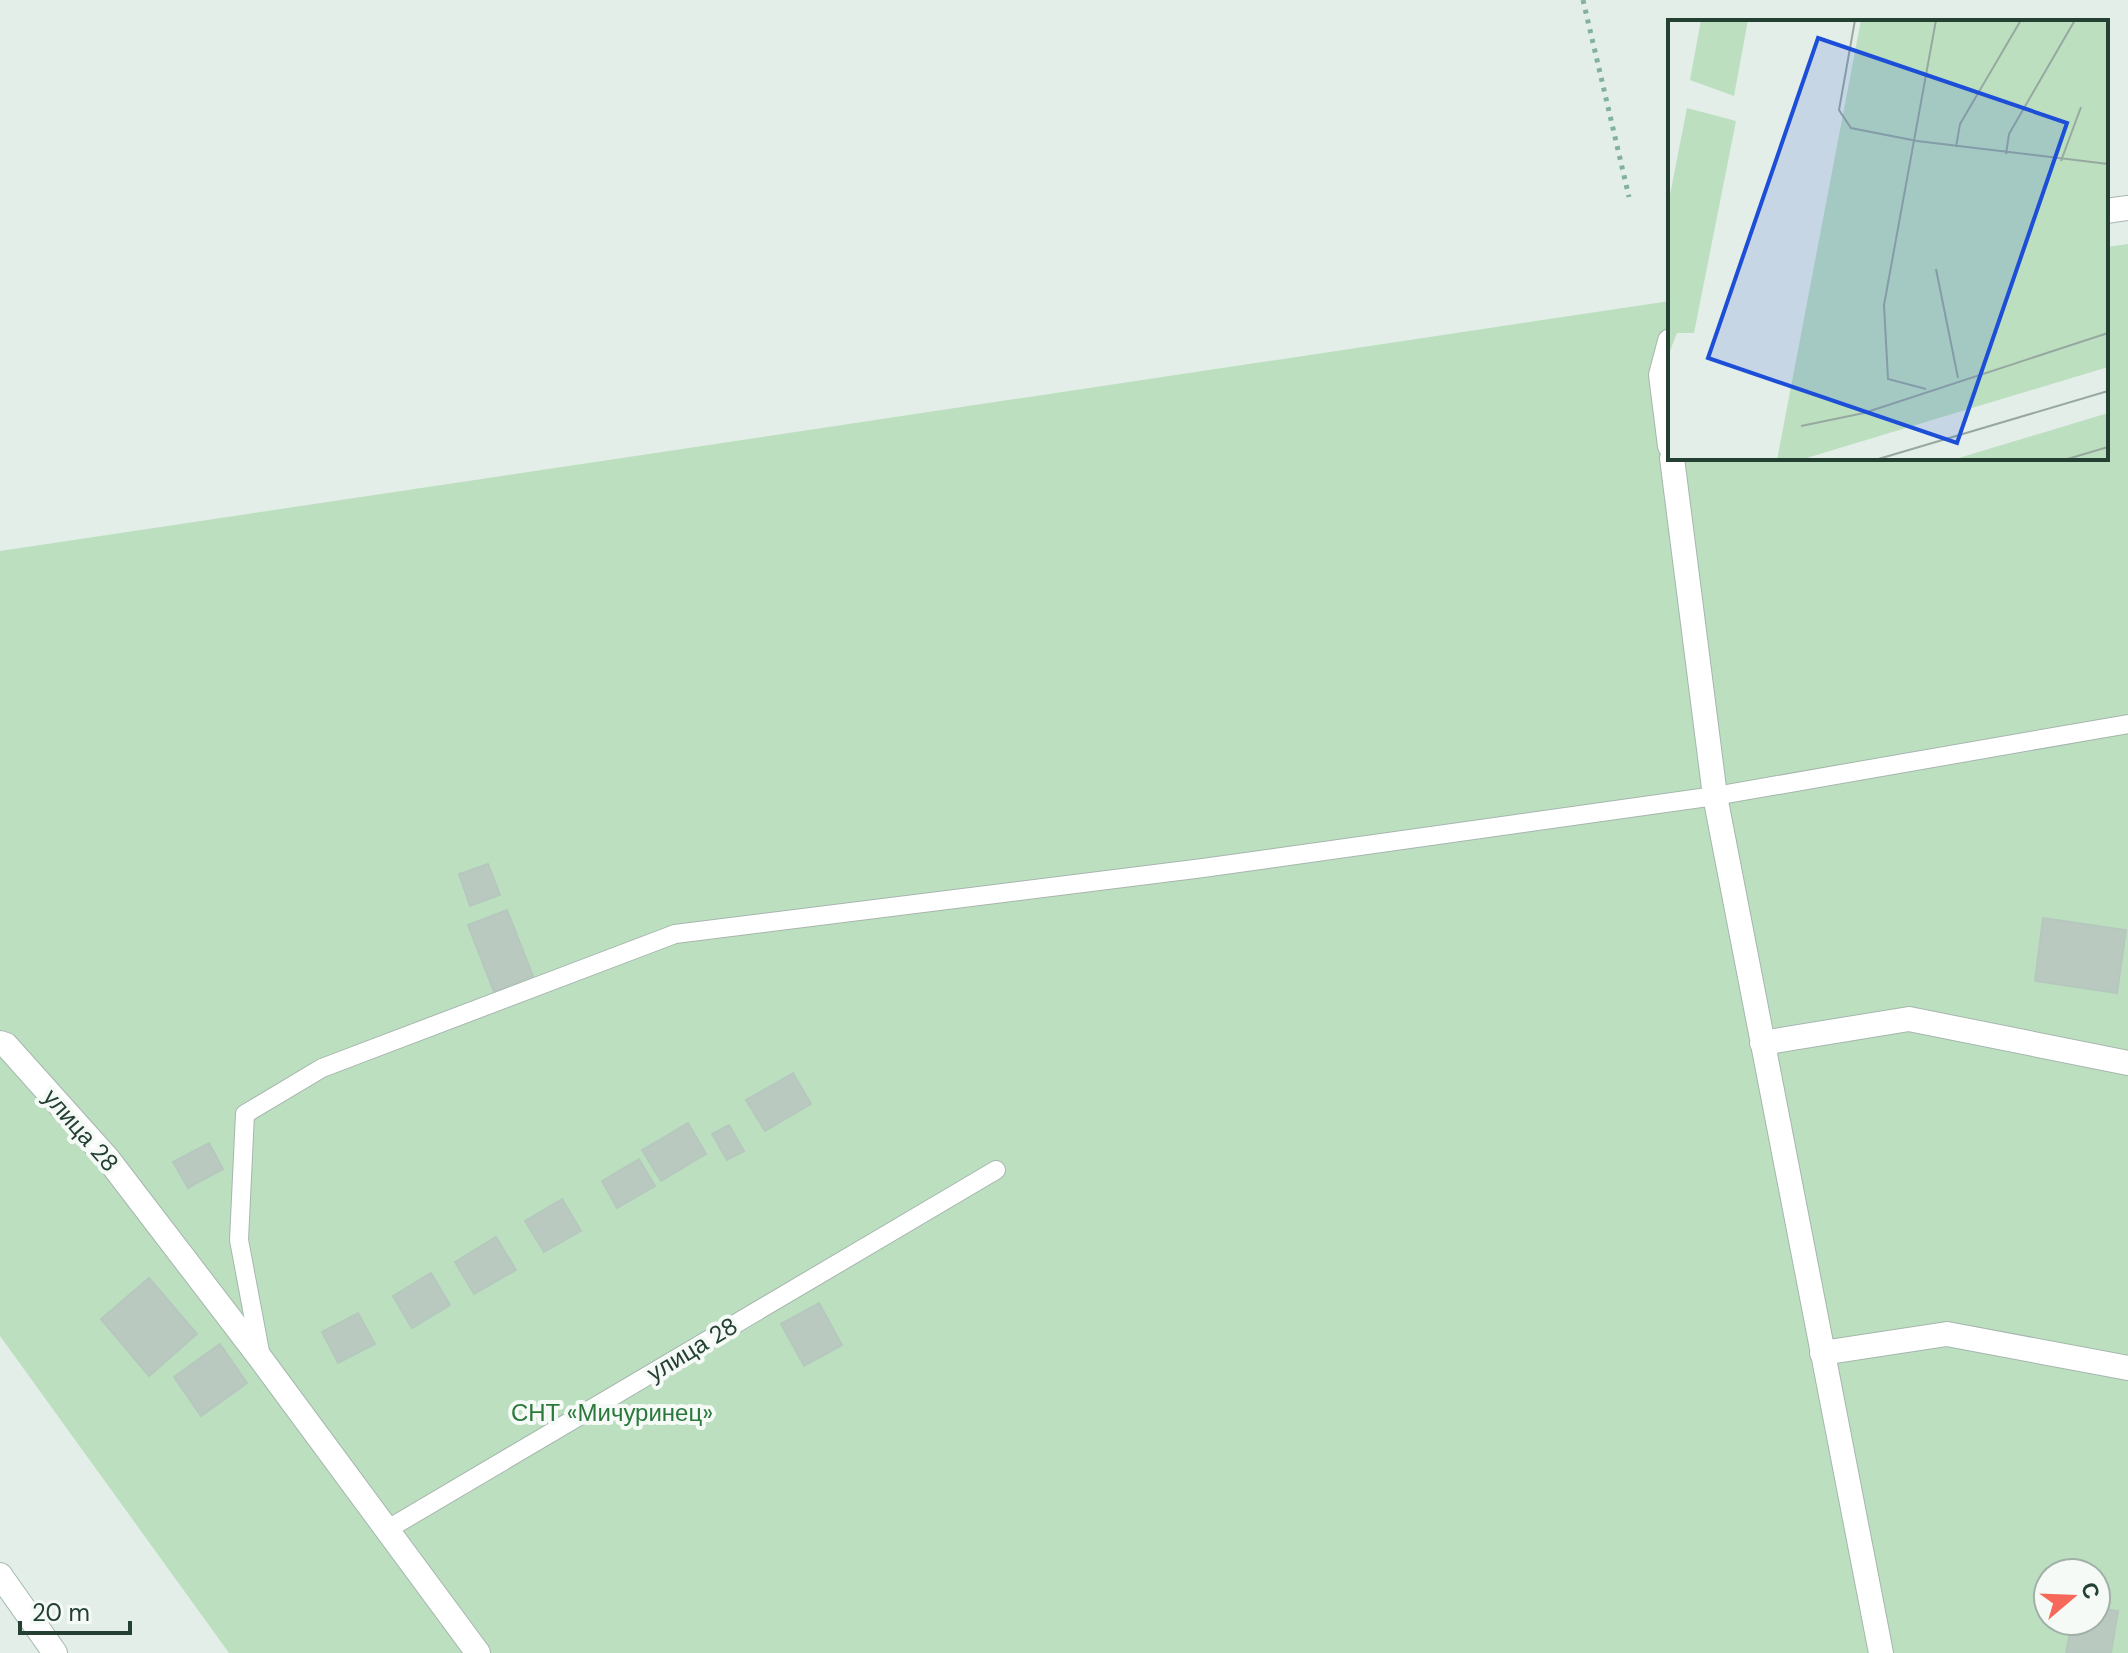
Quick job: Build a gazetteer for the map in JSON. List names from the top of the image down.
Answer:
{
  "streets": {
    "street": ["улица 28"]
  },
  "parks": ["СНТ «Мичуринец»"],
  "scale_bar": "20 m",
  "north": "right"
}
